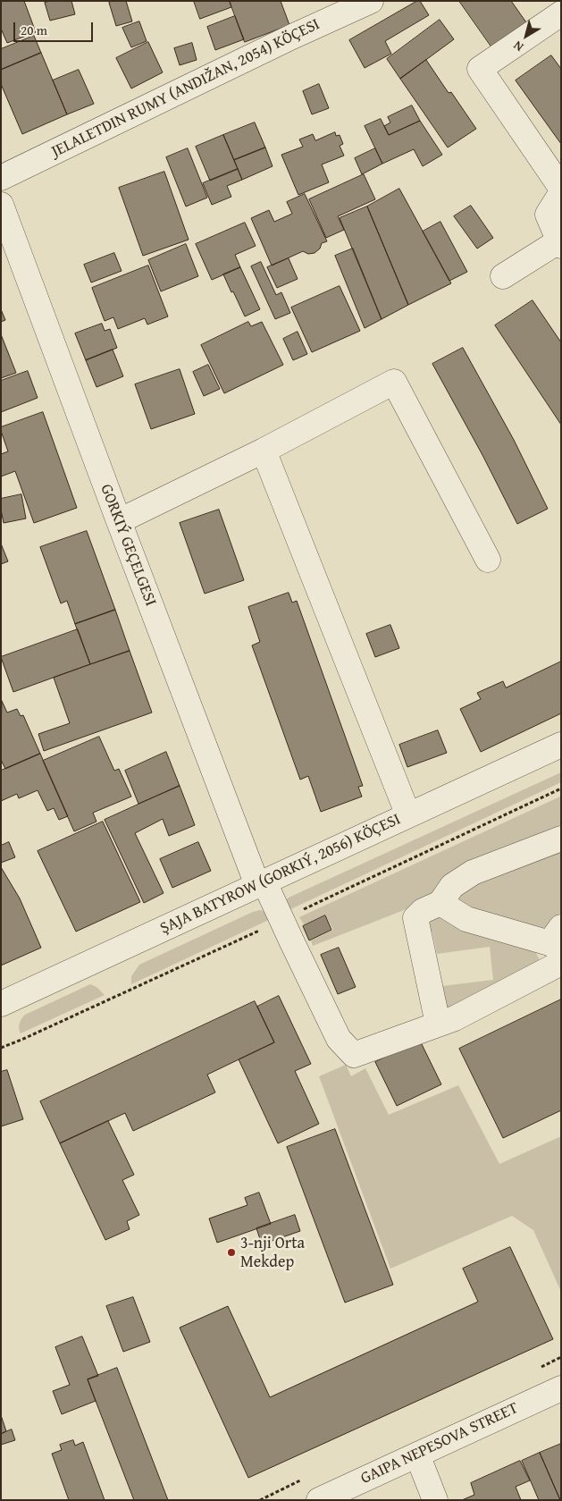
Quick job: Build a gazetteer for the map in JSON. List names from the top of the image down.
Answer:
{
  "streets": {
    "street": [
      "JELALETDIN RUMY (ANDIŽAN, 2054) KÖÇESI",
      "GORKIÝ GEÇELGESI",
      "ŞAJA BATYROW (GORKIÝ, 2056) KÖÇESI",
      "GAIPA NEPESOVA STREET"
    ]
  },
  "crossings": [
    ["GORKIÝ GEÇELGESI", "ŞAJA BATYROW (GORKIÝ, 2056) KÖÇESI"]
  ],
  "places": ["3-nji Orta Mekdep"],
  "scale_bar": "20 m",
  "north": "bottom left"
}
